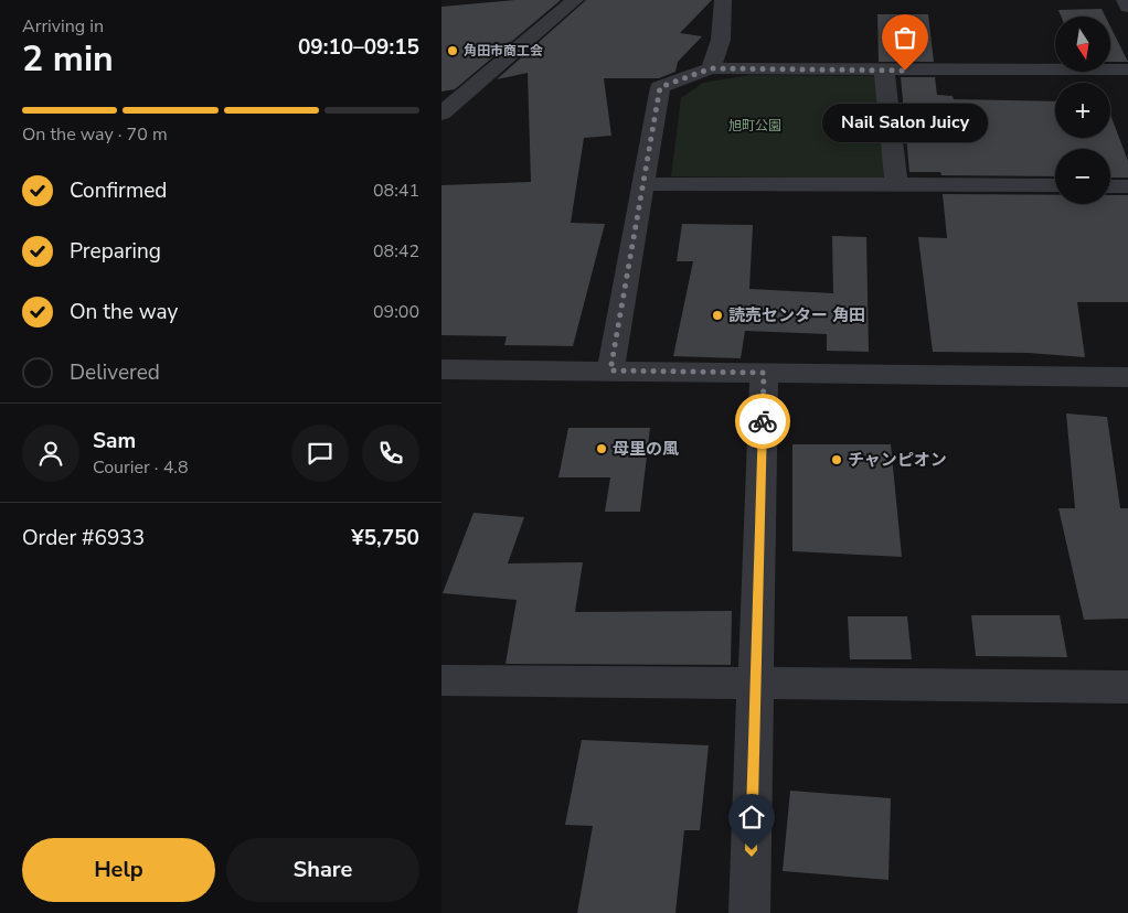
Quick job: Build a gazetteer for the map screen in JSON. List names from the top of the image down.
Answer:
{
  "parks": ["旭町公園"],
  "places": [
    "角田市商工会",
    "Nail Salon Juicy",
    "読売センター 角田",
    "母里の風",
    "チャンピオン"
  ],
  "north": "bottom",
  "page": {
    "heading": ["2 min", "Arriving in", "09:10–09:15"],
    "panel": [
      "Sam",
      "Courier · 4.8",
      "Order #6933",
      "¥5,750"
    ],
    "map_buttons": ["+", "−"],
    "bar": "On the way · 70 m",
    "bubble": "Nail Salon Juicy",
    "list": [
      ["Confirmed", "08:41"],
      ["Preparing", "08:42"],
      ["On the way", "09:00"],
      "Delivered"
    ],
    "buttons": ["Help", "Share"]
  }
}
